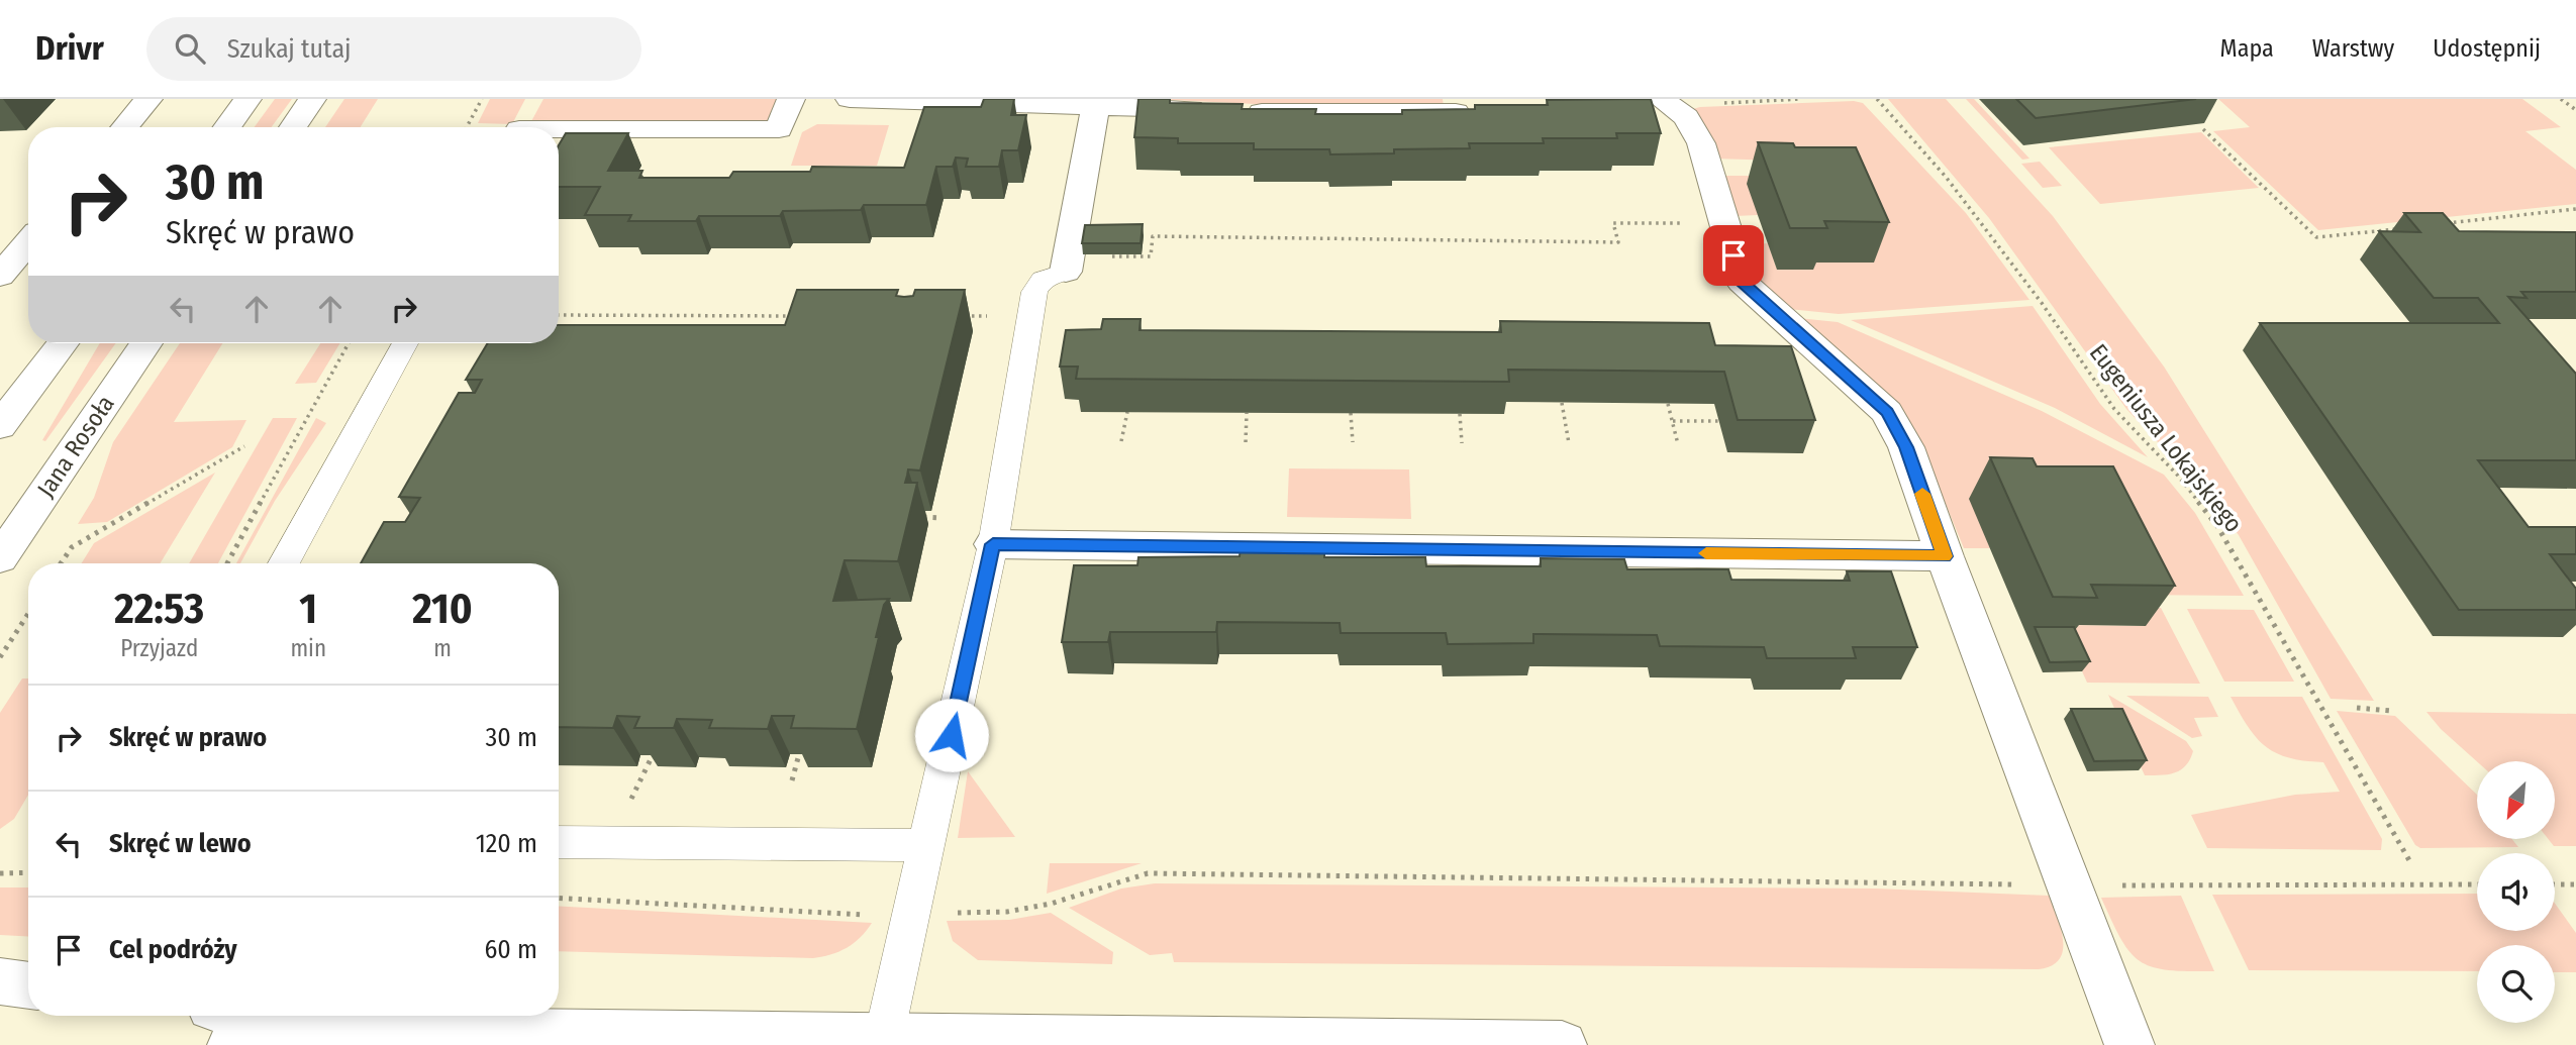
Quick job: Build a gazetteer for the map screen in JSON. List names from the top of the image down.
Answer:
{
  "streets": {
    "street": ["Jana Rosoła"],
    "path": ["Eugeniusza Lokajskiego"]
  },
  "north": "bottom left",
  "page": {
    "header": "Drivr",
    "search": "Szukaj tutaj",
    "nav": ["Mapa", "Warstwy", "Udostępnij"],
    "turn": ["30 m", "Skręć w prawo"],
    "eta": [
      "22:53",
      "Przyjazd",
      "1",
      "min",
      "210",
      "m"
    ],
    "list": [
      {
        "name": "Skręć w prawo",
        "value": "30 m"
      },
      {
        "name": "Skręć w lewo",
        "value": "120 m"
      },
      {
        "name": "Cel podróży",
        "value": "60 m"
      }
    ]
  }
}
